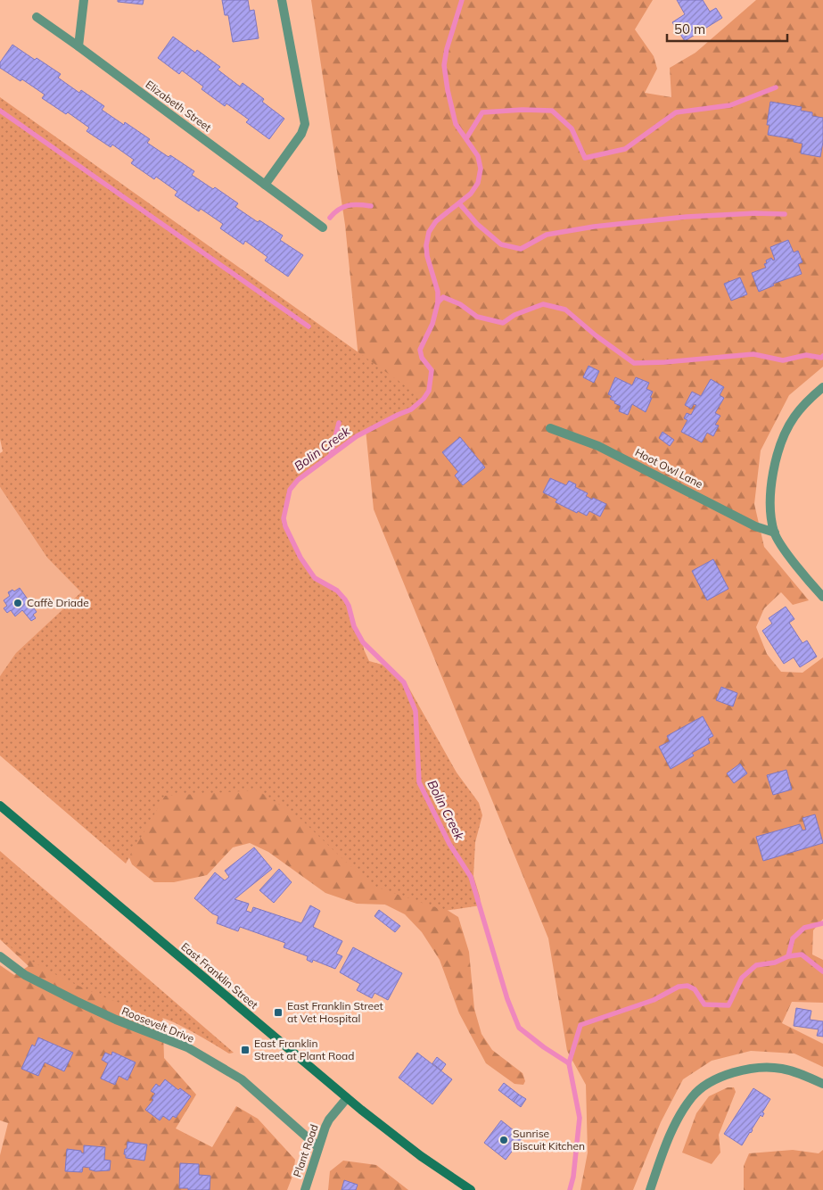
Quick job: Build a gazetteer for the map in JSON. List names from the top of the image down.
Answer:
{
  "streets": {
    "main road": ["East Franklin Street"],
    "street": [
      "Elizabeth Street",
      "Hoot Owl Lane",
      "Roosevelt Drive",
      "Plant Road"
    ]
  },
  "crossings": [
    ["East Franklin Street", "Plant Road"],
    ["Roosevelt Drive", "Plant Road"]
  ],
  "water": ["Bolin Creek"],
  "places": {
    "other": ["Caffè Driade", "Sunrise Biscuit Kitchen"],
    "transit": ["East Franklin Street at Vet Hospital", "East Franklin Street at Plant Road"]
  },
  "scale_bar": "50 m"
}
